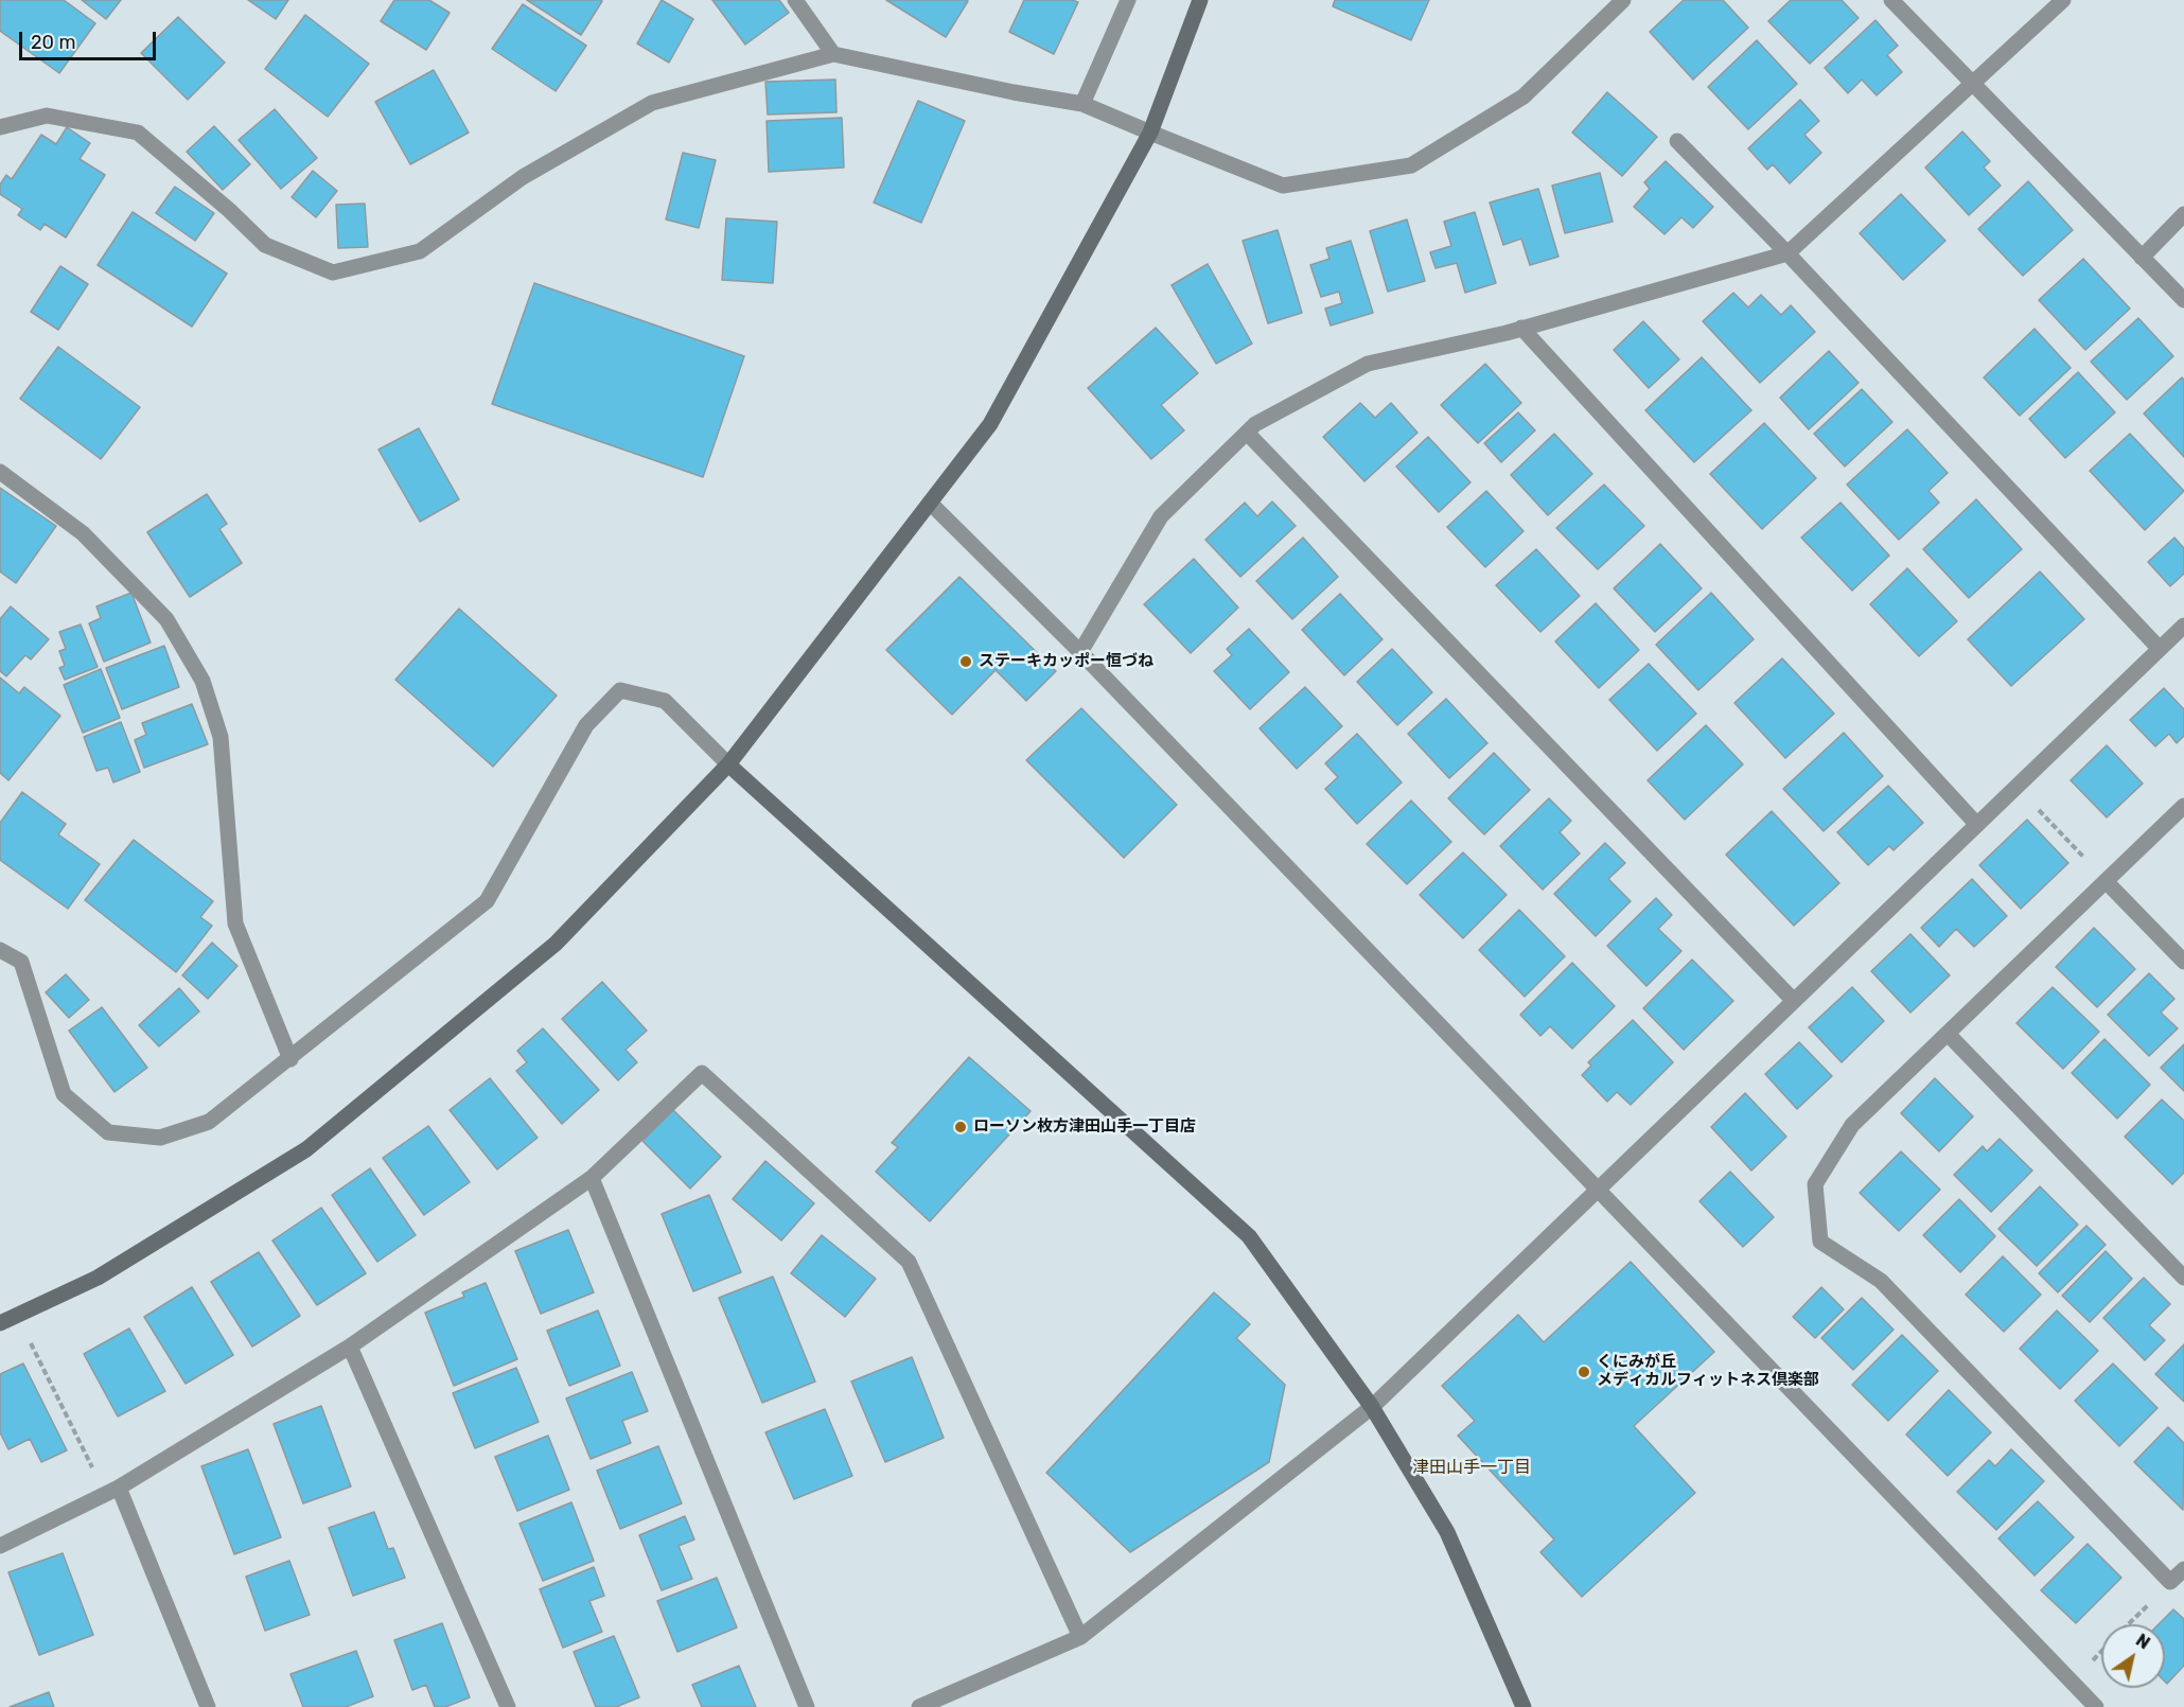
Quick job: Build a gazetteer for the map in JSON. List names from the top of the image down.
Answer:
{
  "districts": ["津田山手一丁目"],
  "places": ["ステーキカッポー恒づね", "ローソン枚方津田山手一丁目店", "くにみが丘 メディカルフィットネス倶楽部"],
  "scale_bar": "20 m",
  "north": "top right"
}
